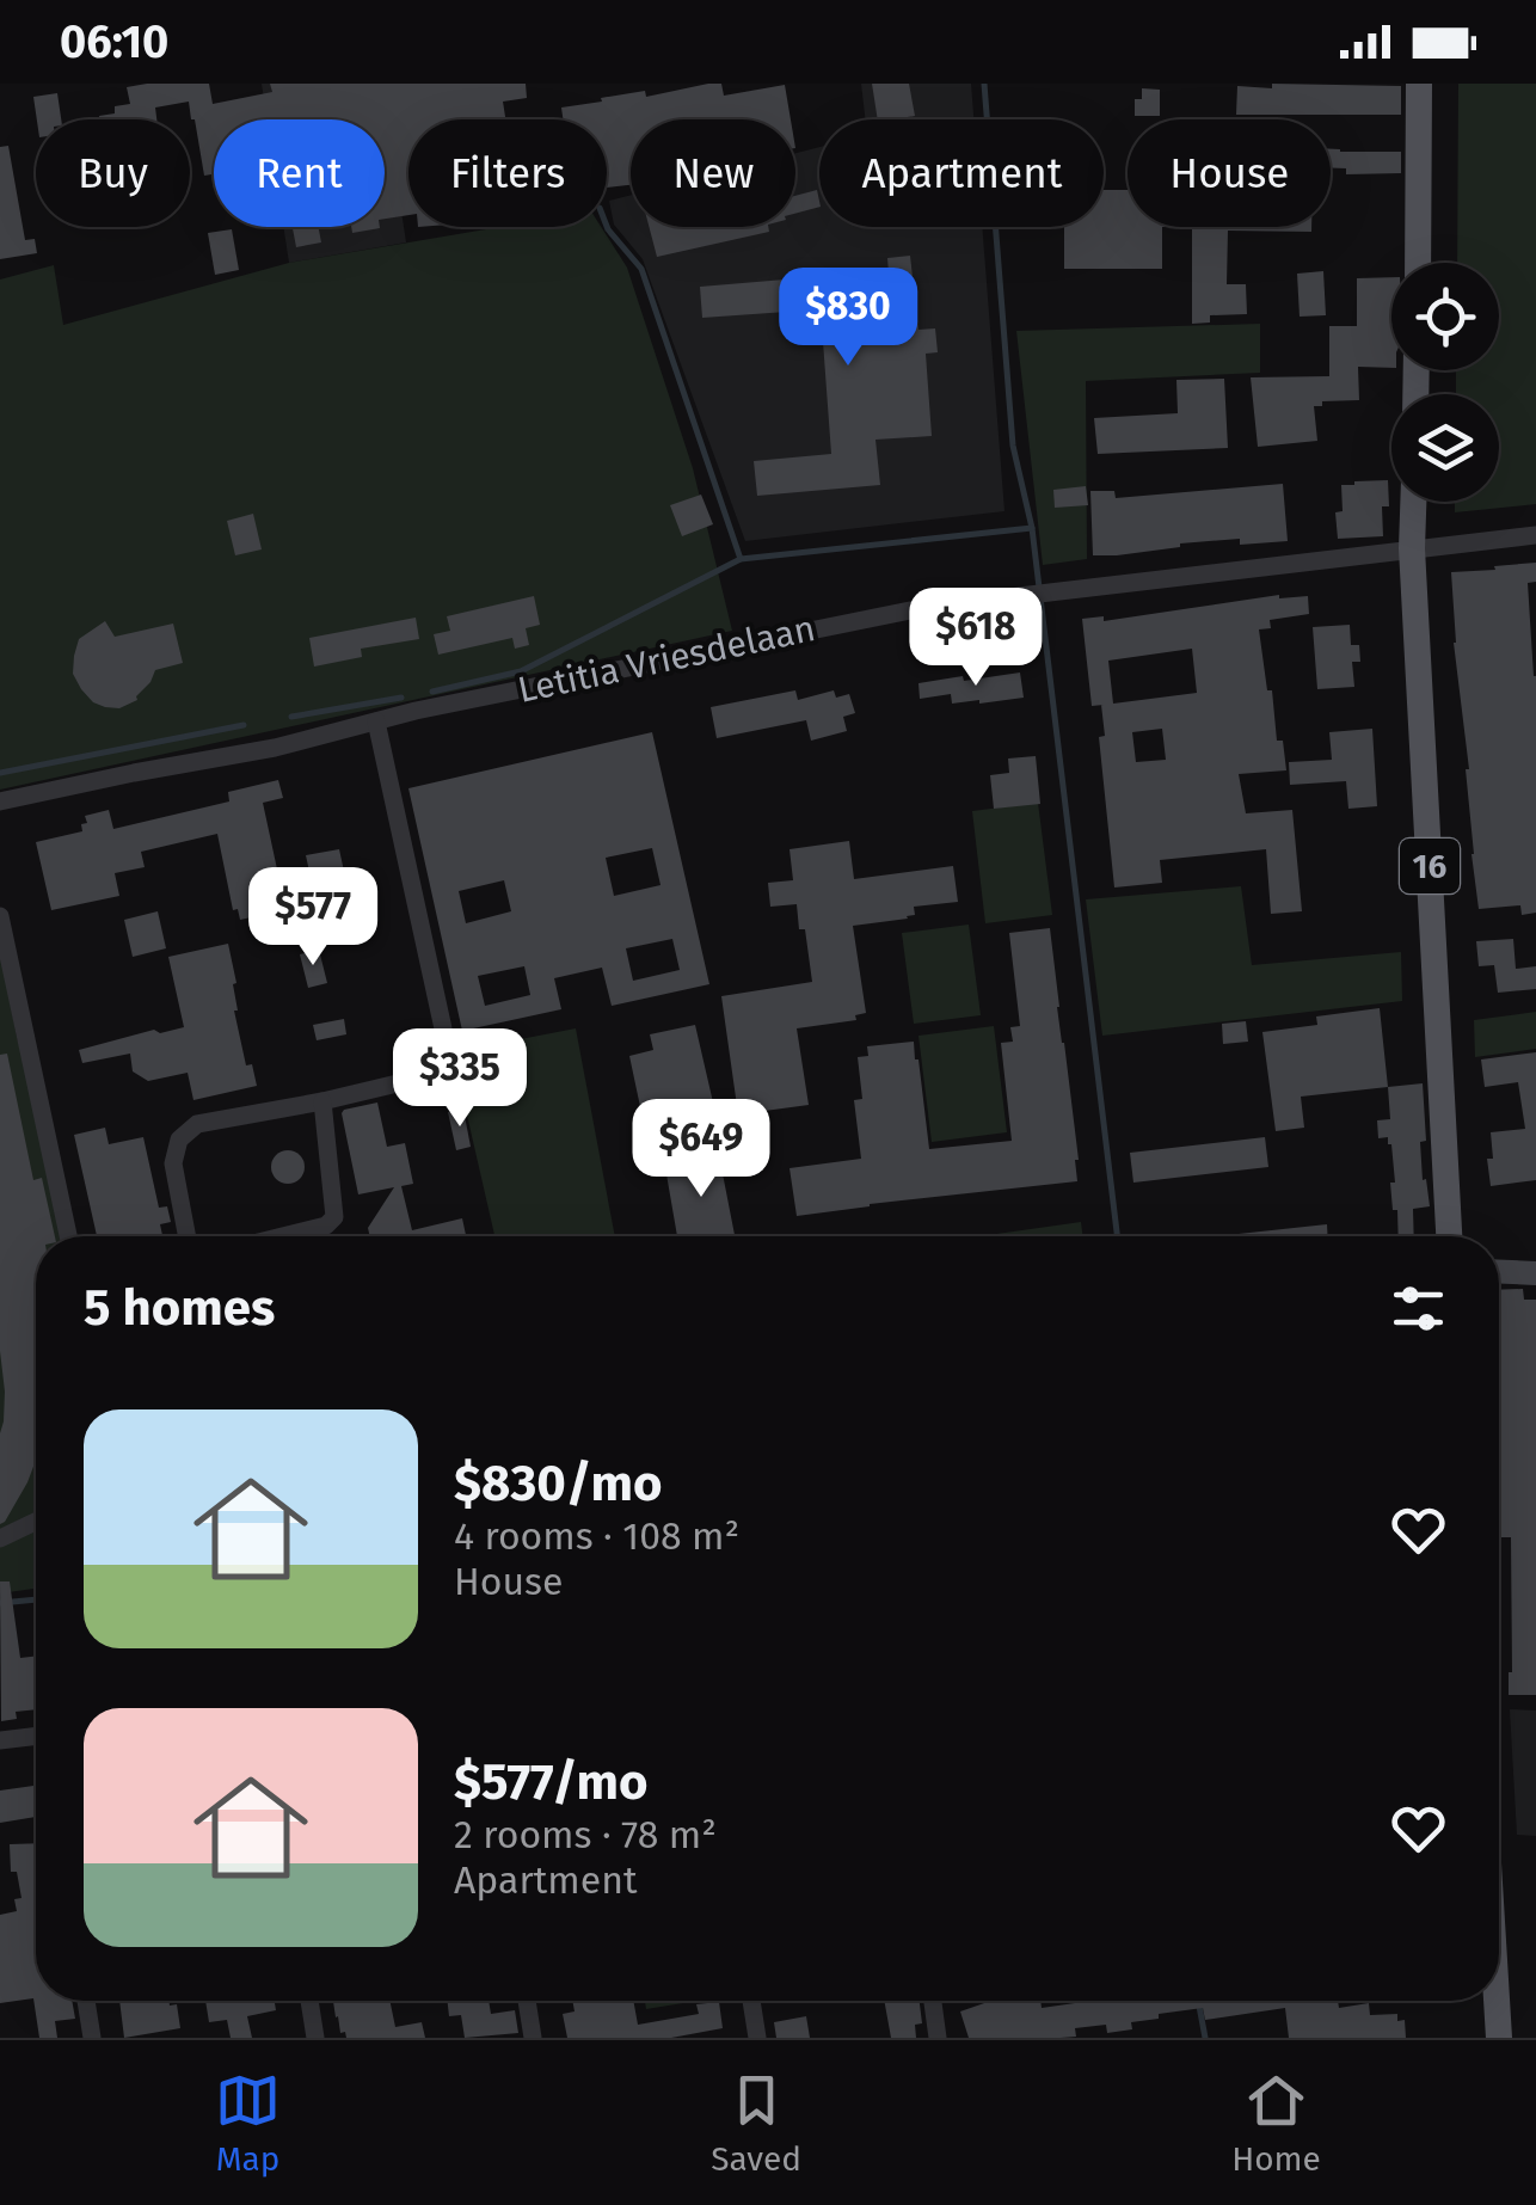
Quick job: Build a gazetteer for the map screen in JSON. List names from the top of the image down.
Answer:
{
  "streets": {
    "main road": ["16"],
    "street": ["Letitia Vriesdelaan"]
  },
  "crossings": [
    ["Letitia Vriesdelaan", "16"]
  ],
  "page": {
    "status": "06:10",
    "chip": [
      "Buy",
      "Rent",
      "Filters",
      "New",
      "Apartment",
      "House"
    ],
    "price": [
      "$830",
      "$618",
      "$577",
      "$335",
      "$649"
    ],
    "heading": "5 homes",
    "list": [
      {
        "name": "$830/mo",
        "note": "4 rooms · 108 m² · House"
      },
      {
        "name": "$577/mo",
        "note": "2 rooms · 78 m² · Apartment"
      }
    ],
    "tabs": ["Map", "Saved", "Home"]
  }
}
